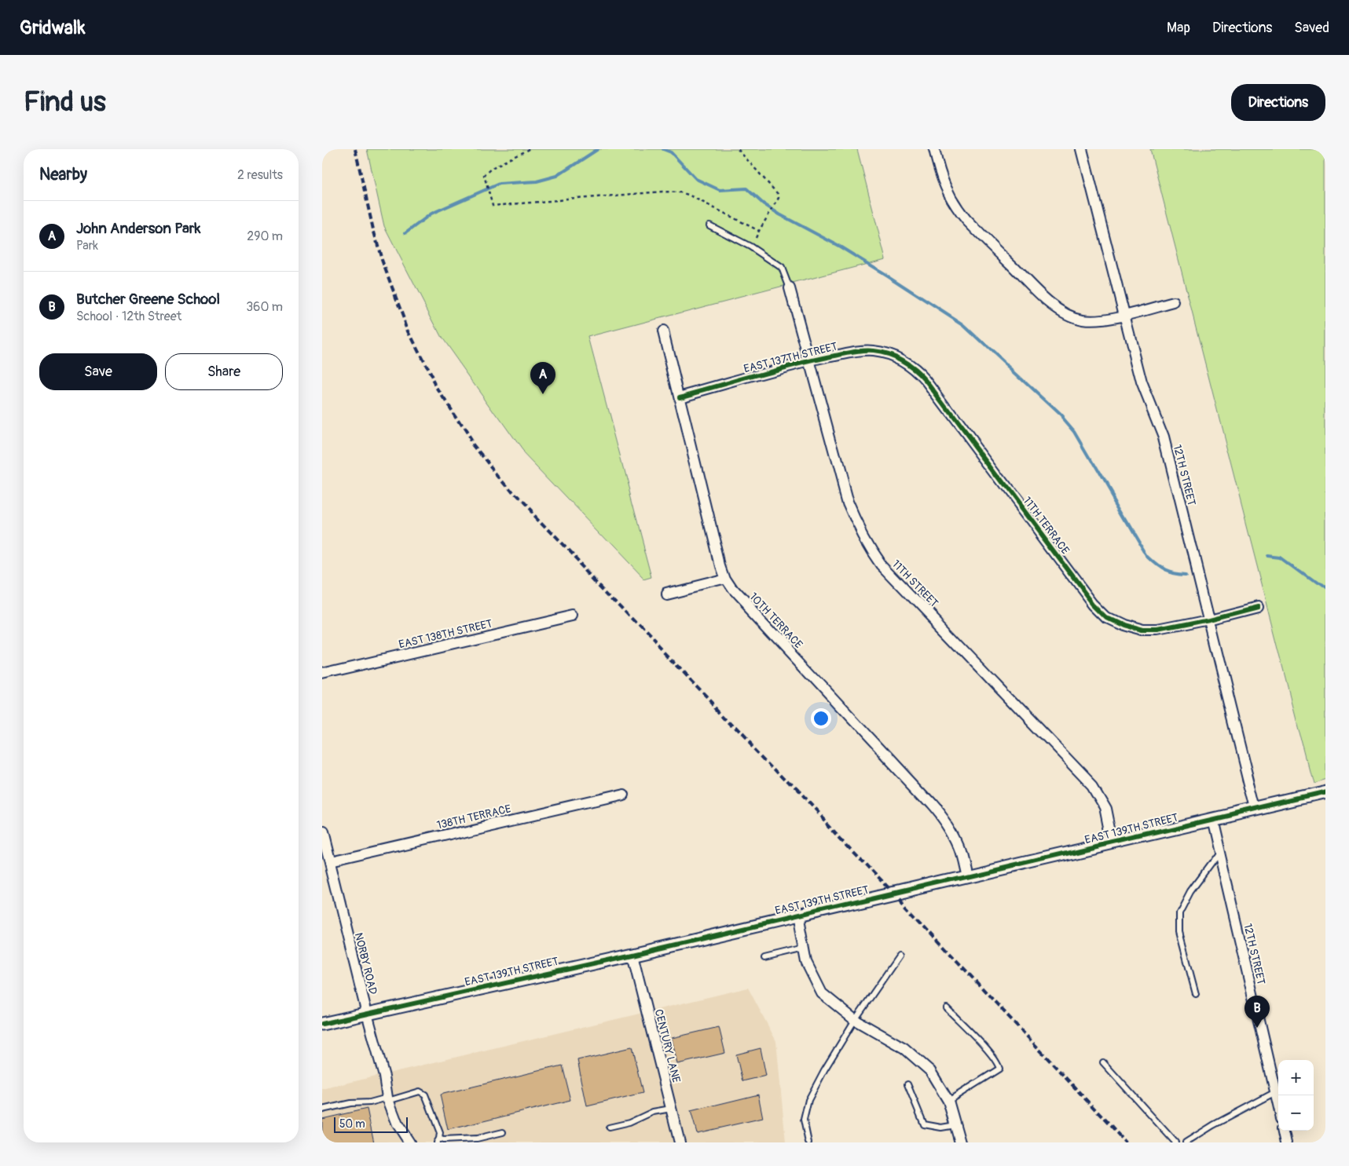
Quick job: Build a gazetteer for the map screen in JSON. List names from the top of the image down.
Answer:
{
  "streets": {
    "street": [
      "EAST 137TH STREET",
      "12TH STREET",
      "11TH TERRACE",
      "11TH STREET",
      "10TH TERRACE",
      "EAST 138TH STREET",
      "138TH TERRACE",
      "EAST 139TH STREET",
      "NORBY ROAD",
      "CENTURY LANE"
    ]
  },
  "crossings": [
    ["EAST 137TH STREET", "11TH TERRACE"],
    ["EAST 137TH STREET", "11TH STREET"],
    ["EAST 137TH STREET", "10TH TERRACE"],
    ["12TH STREET", "11TH TERRACE"],
    ["12TH STREET", "EAST 139TH STREET"],
    ["11TH STREET", "EAST 139TH STREET"],
    ["10TH TERRACE", "EAST 139TH STREET"],
    ["138TH TERRACE", "NORBY ROAD"],
    ["EAST 139TH STREET", "NORBY ROAD"],
    ["EAST 139TH STREET", "CENTURY LANE"]
  ],
  "scale_bar": "50 m",
  "page": {
    "header": "Gridwalk",
    "nav": ["Map", "Directions", "Saved"],
    "buttons": [
      "Directions",
      ["Save", "Share"]
    ],
    "title": "Find us",
    "heading": ["Nearby", "2 results"],
    "list": [
      {
        "mark": "A",
        "name": "John Anderson Park",
        "note": "Park",
        "value": "290 m"
      },
      {
        "mark": "B",
        "name": "Butcher Greene School",
        "note": "School · 12th Street",
        "value": "360 m"
      }
    ],
    "pins": ["A", "B"],
    "map_buttons": ["+", "−"],
    "scale": "50 m"
  }
}
